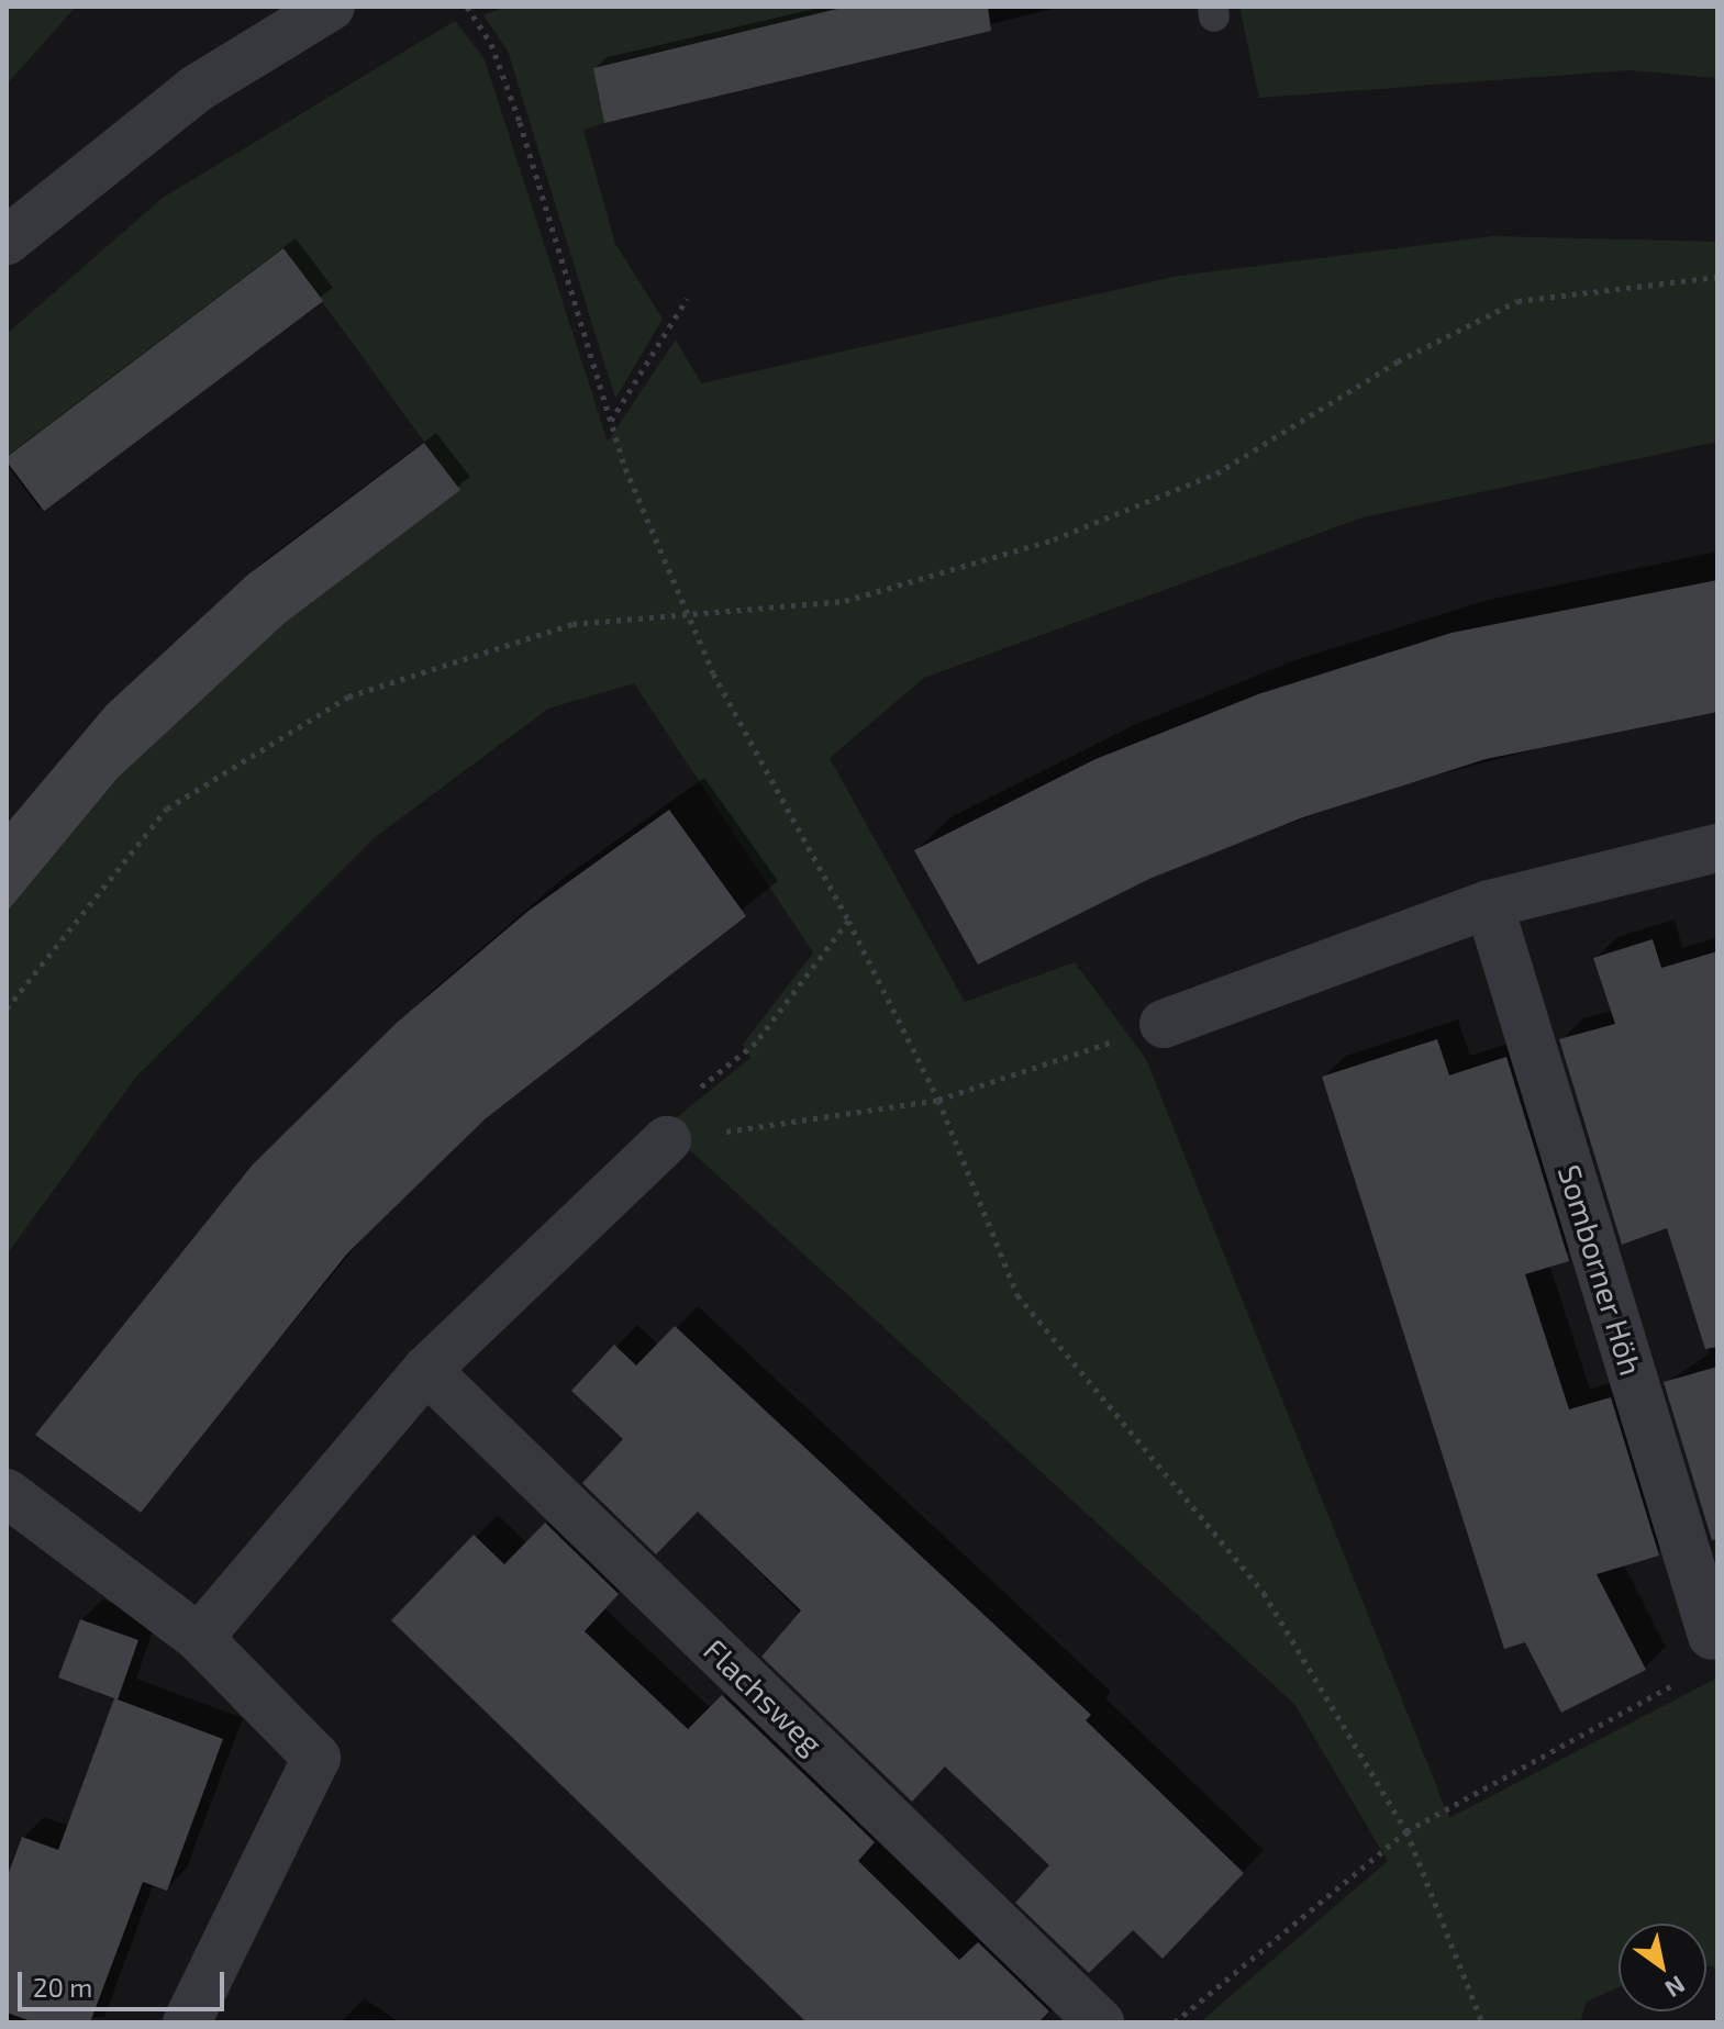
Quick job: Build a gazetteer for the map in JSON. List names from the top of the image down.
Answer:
{
  "streets": {
    "street": ["Somborner Höh", "Flachsweg"]
  },
  "scale_bar": "20 m",
  "north": "bottom right"
}
